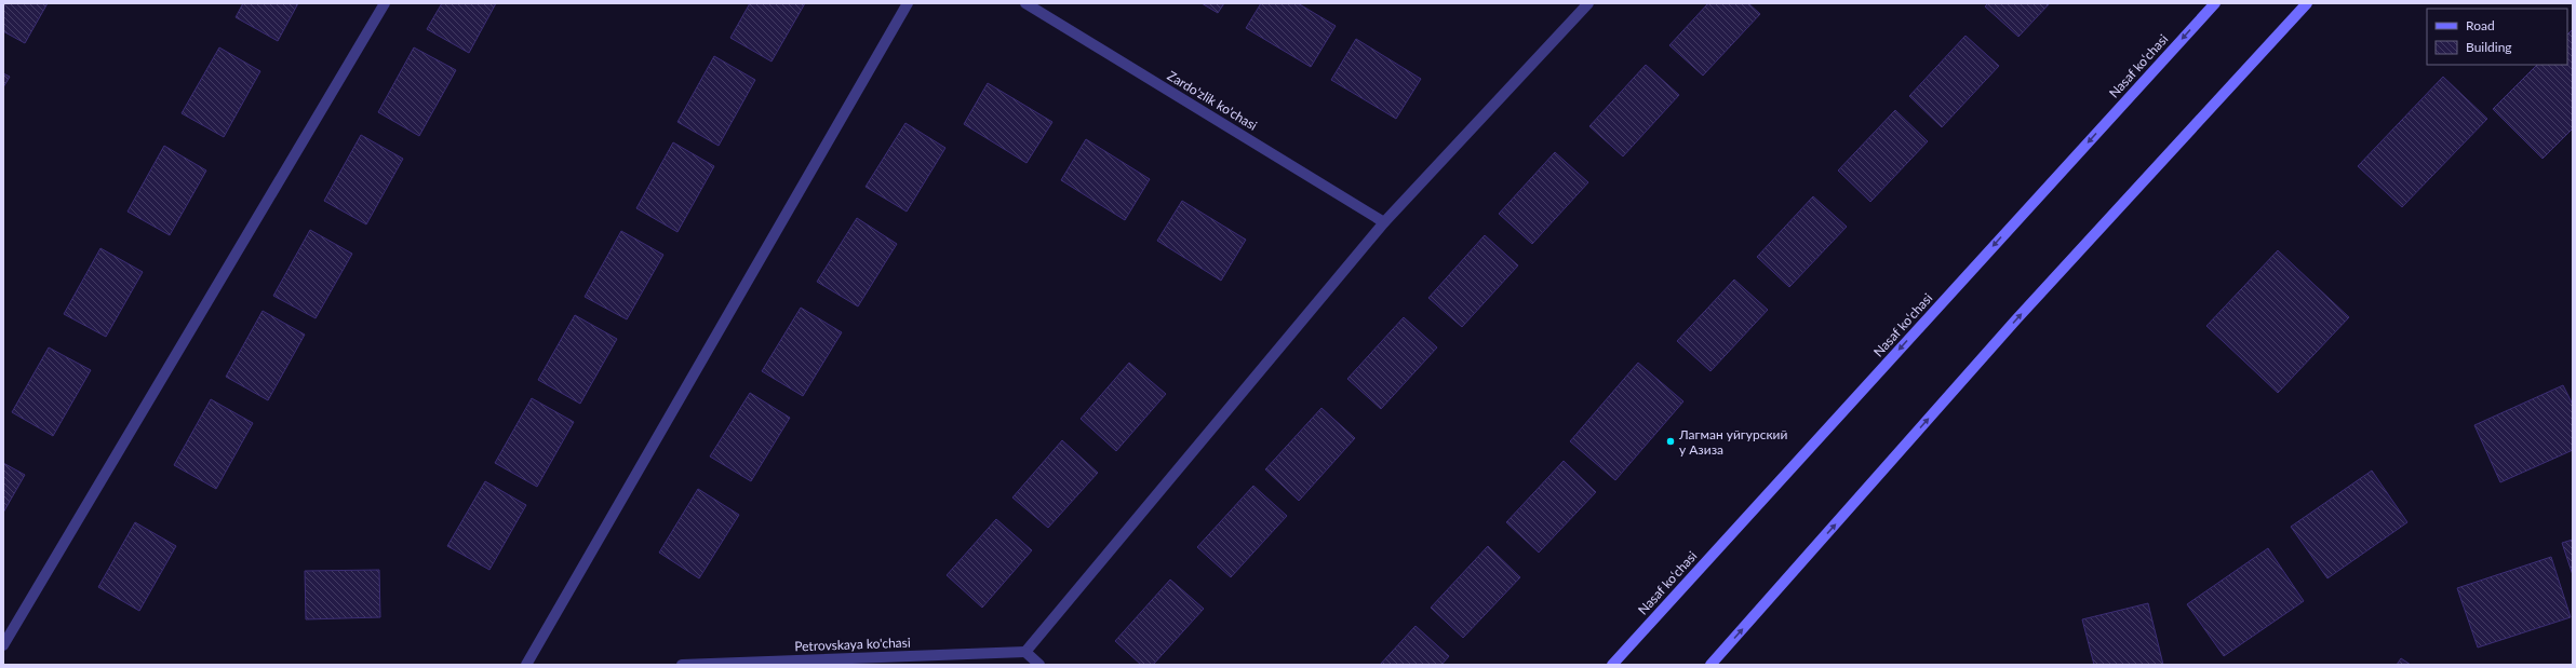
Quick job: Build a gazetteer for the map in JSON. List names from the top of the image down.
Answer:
{
  "streets": {
    "main road": ["Nasaf ko‘chasi"],
    "street": ["Zardo'zlik ko'chasi", "Petrovskaya ko'chasi"]
  },
  "places": ["Лагман уйгурский у Азиза"],
  "legend": ["Road", "Building"]
}
